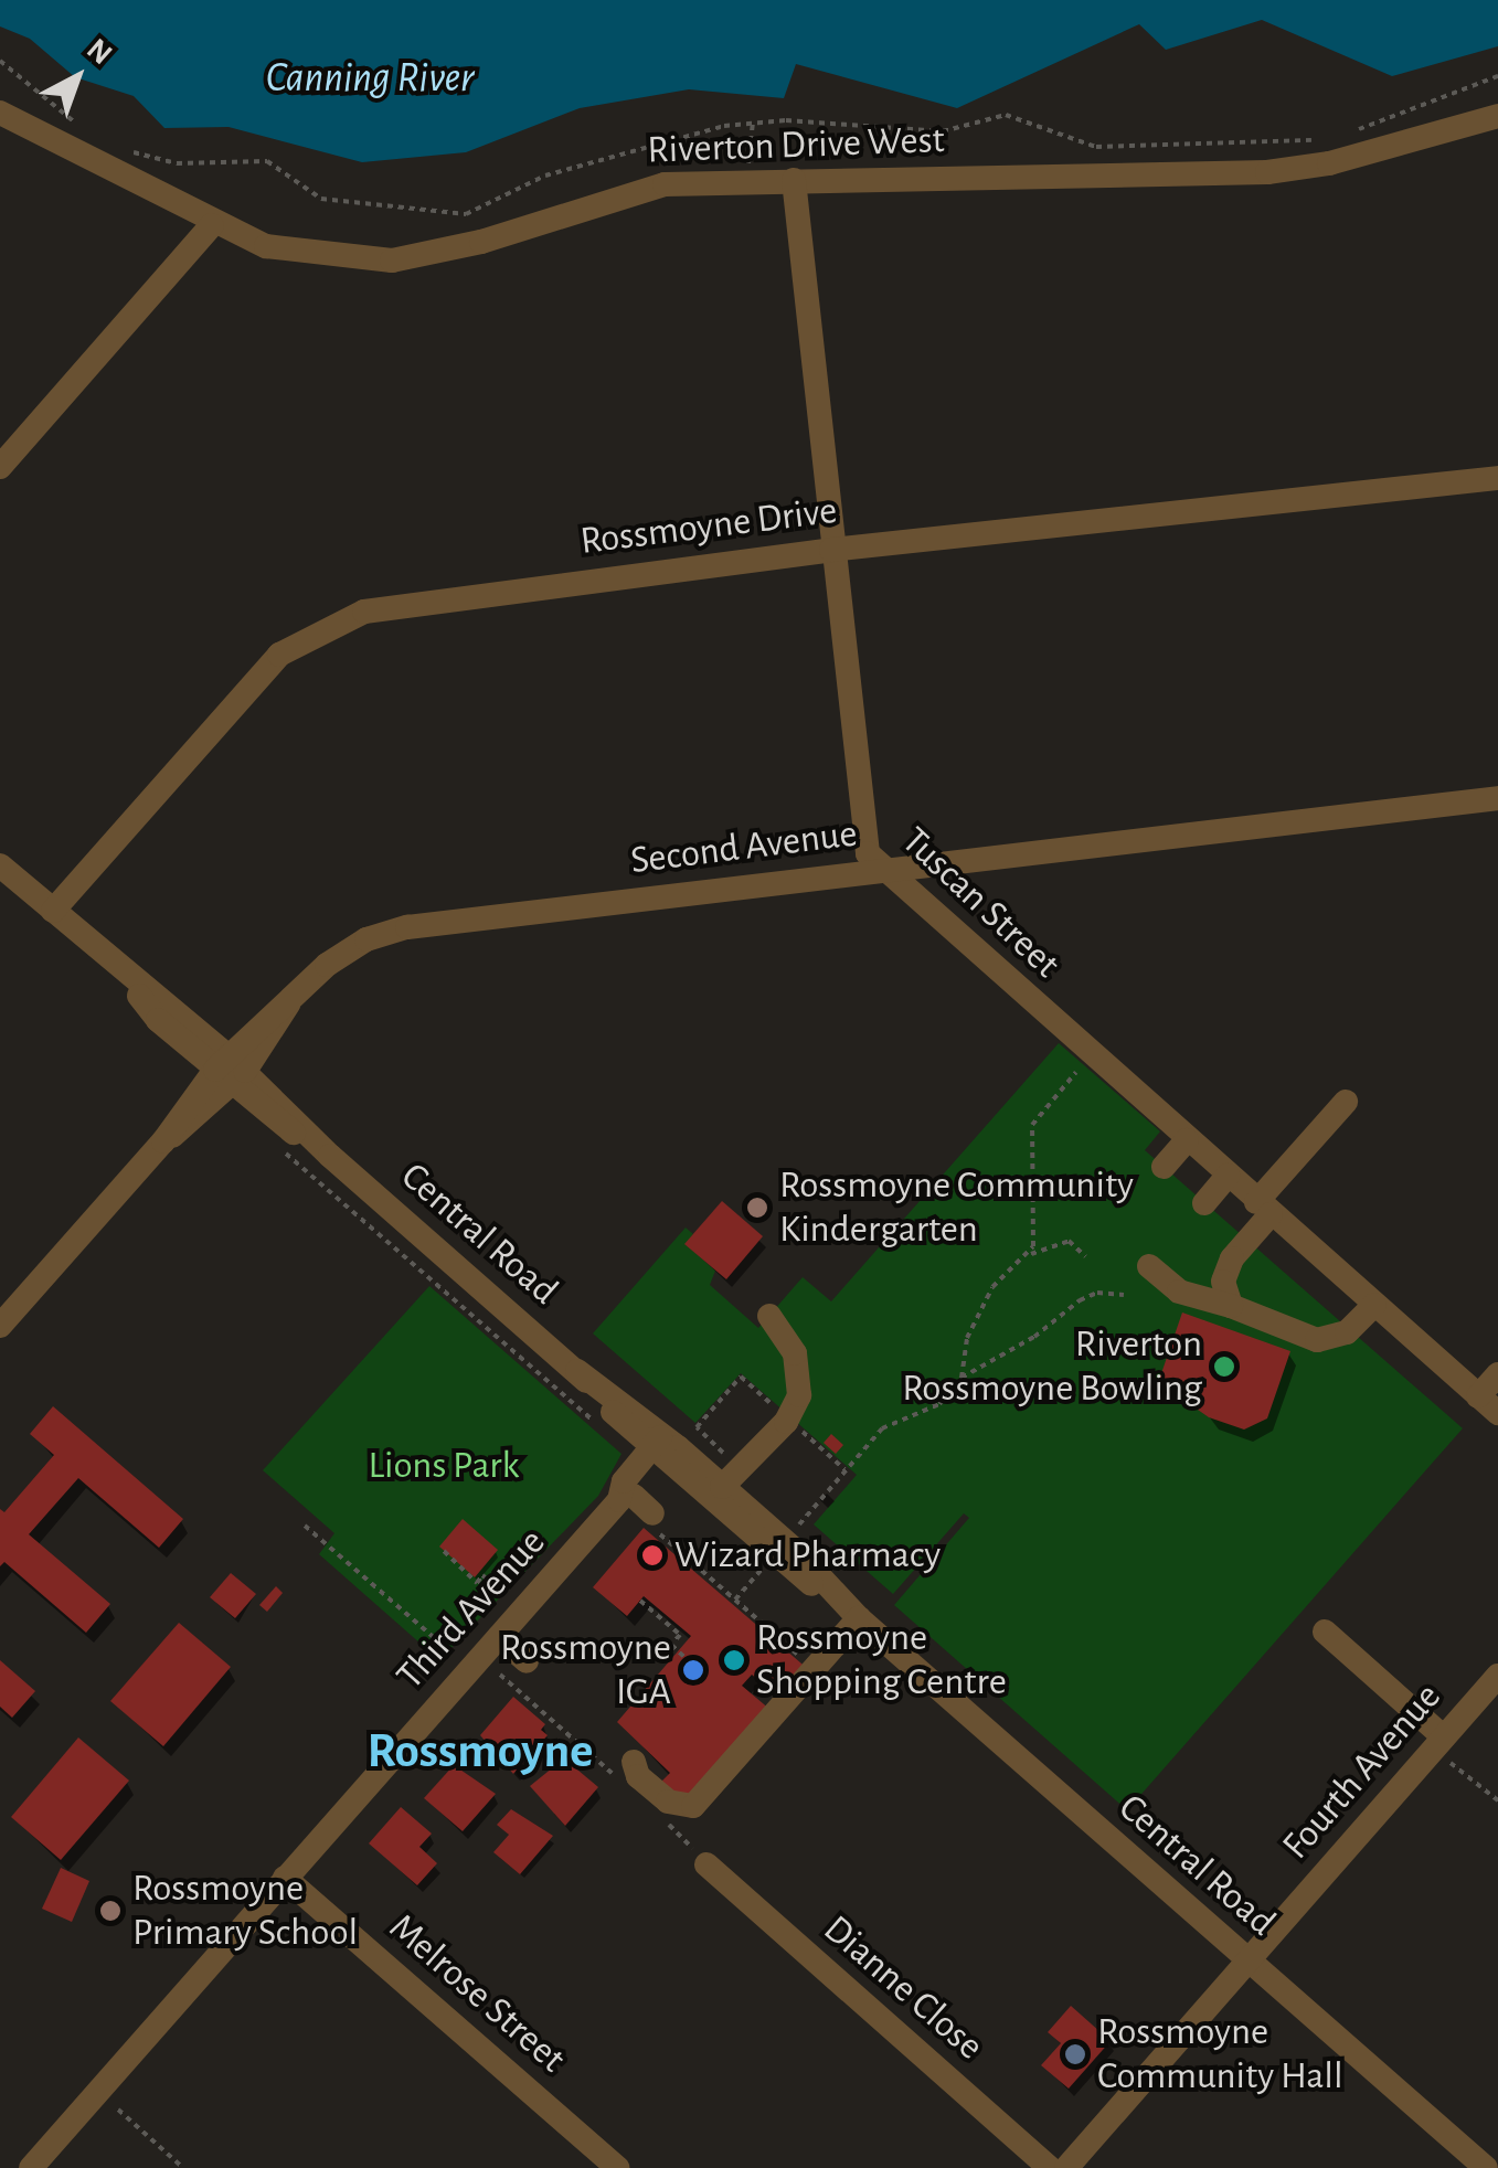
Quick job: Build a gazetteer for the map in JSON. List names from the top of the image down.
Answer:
{
  "streets": {
    "street": [
      "Riverton Drive West",
      "Rossmoyne Drive",
      "Second Avenue",
      "Tuscan Street",
      "Central Road",
      "Third Avenue",
      "Fourth Avenue",
      "Dianne Close",
      "Melrose Street"
    ]
  },
  "crossings": [
    ["Riverton Drive West", "Tuscan Street"],
    ["Rossmoyne Drive", "Tuscan Street"],
    ["Rossmoyne Drive", "Central Road"],
    ["Second Avenue", "Tuscan Street"],
    ["Second Avenue", "Central Road"],
    ["Central Road", "Third Avenue"],
    ["Central Road", "Fourth Avenue"],
    ["Third Avenue", "Melrose Street"]
  ],
  "districts": ["Rossmoyne"],
  "water": ["Canning River"],
  "parks": ["Lions Park"],
  "places": [
    "Rossmoyne Community Kindergarten",
    "Riverton Rossmoyne Bowling",
    "Wizard Pharmacy",
    "Rossmoyne Shopping Centre",
    "Rossmoyne IGA",
    "Rossmoyne Primary School",
    "Rossmoyne Community Hall"
  ],
  "north": "top right"
}
